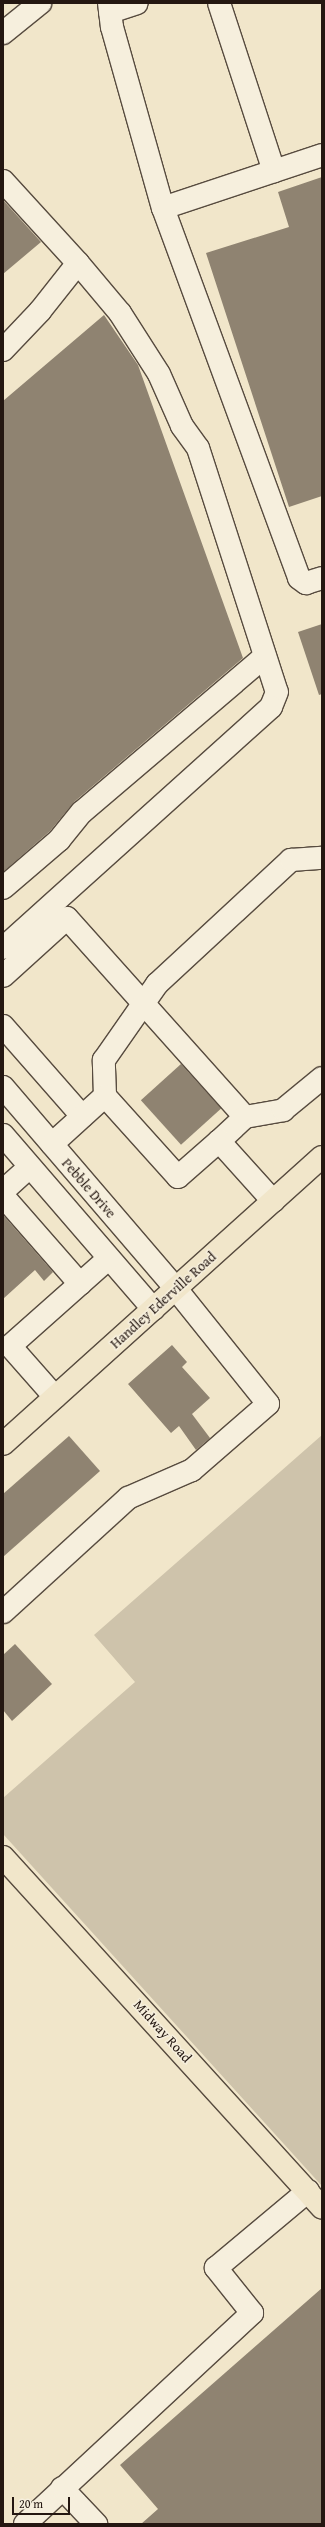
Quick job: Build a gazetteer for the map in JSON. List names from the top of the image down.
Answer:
{
  "streets": {
    "main road": ["Handley Ederville Road", "Midway Road"],
    "street": ["Pebble Drive"]
  },
  "crossings": [
    ["Pebble Drive", "Handley Ederville Road"]
  ],
  "scale_bar": "20 m"
}
